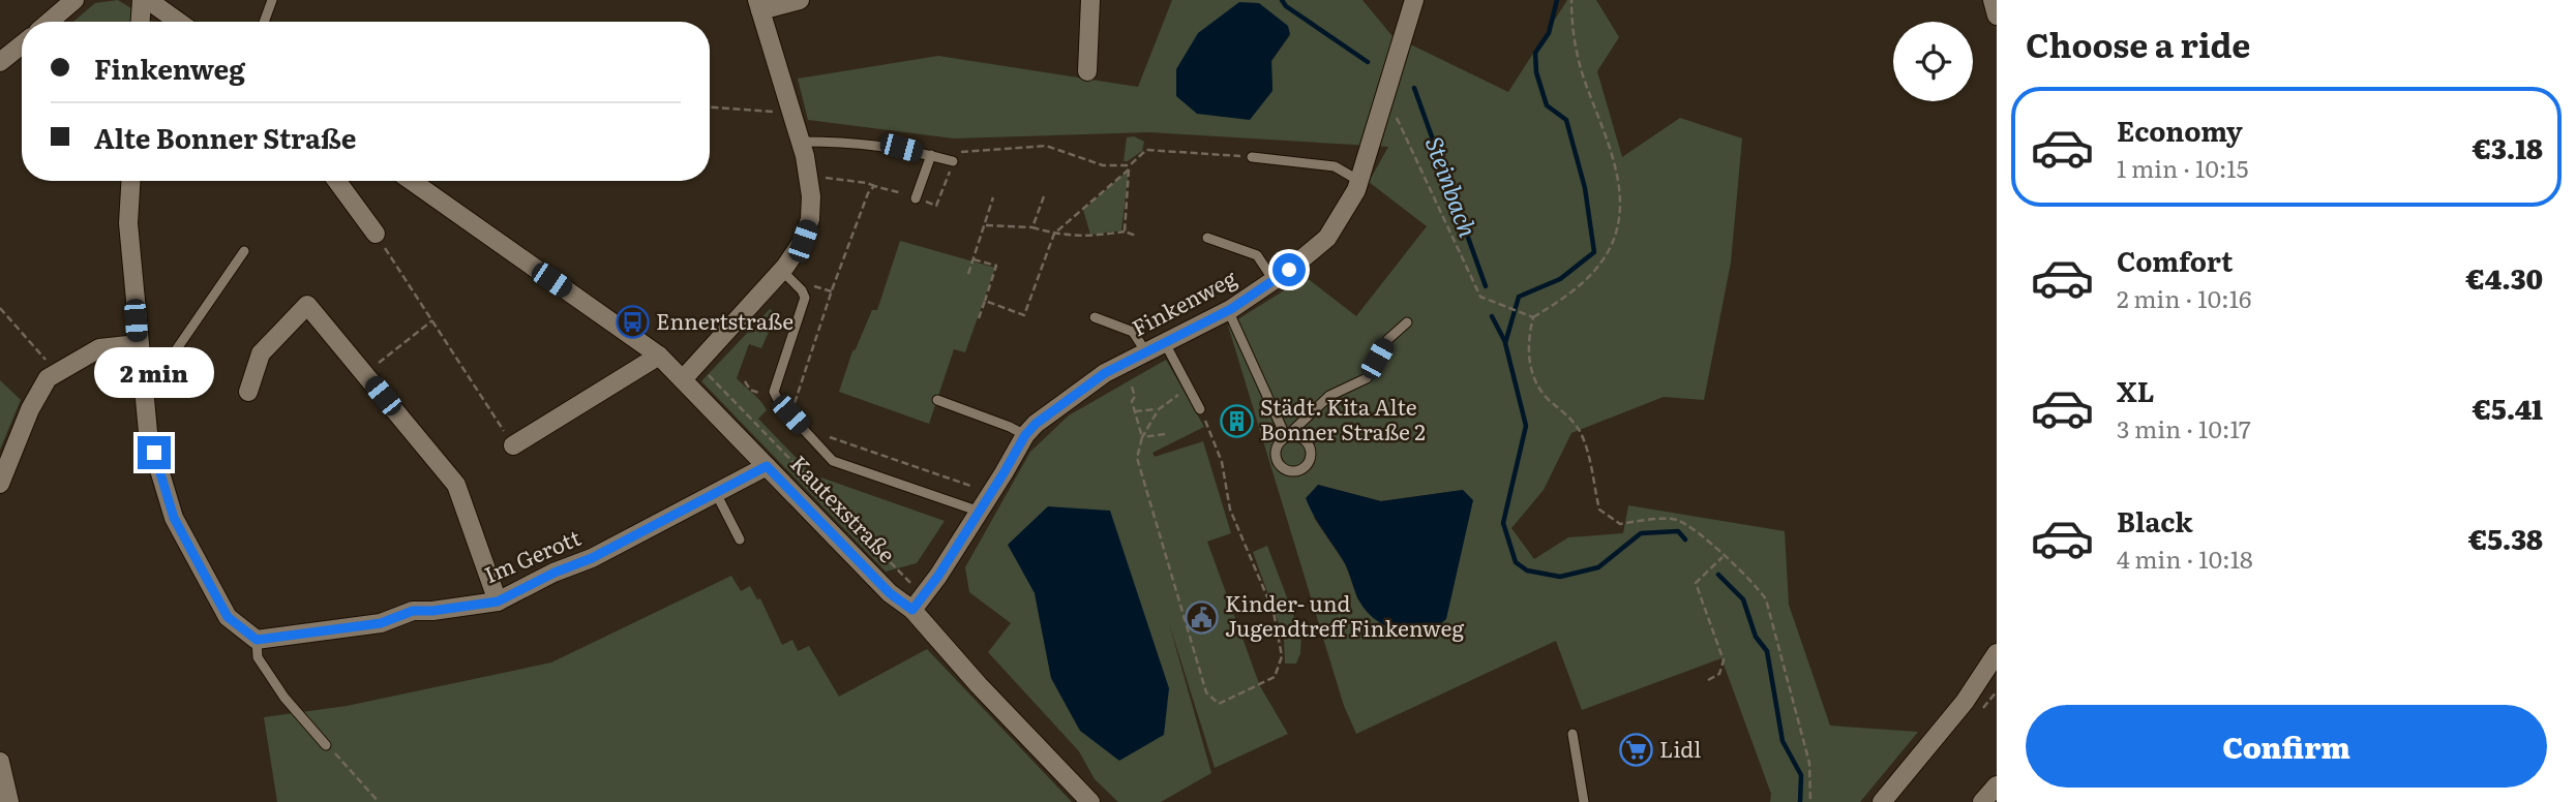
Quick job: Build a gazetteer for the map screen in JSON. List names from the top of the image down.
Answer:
{
  "streets": {
    "street": ["Finkenweg", "Kautexstraße", "Im Gerott"]
  },
  "crossings": [
    ["Finkenweg", "Kautexstraße"],
    ["Kautexstraße", "Im Gerott"]
  ],
  "water": ["Steinbach"],
  "places": {
    "bus stop": ["Ennertstraße"],
    "building": ["Städt. Kita Alte Bonner Straße 2"],
    "public building": ["Kinder- und Jugendtreff Finkenweg"],
    "supermarket": ["Lidl"]
  },
  "page": {
    "heading": "Choose a ride",
    "banner": ["Finkenweg", "Alte Bonner Straße"],
    "list": [
      {
        "name": "Economy",
        "note": "1 min · 10:15",
        "value": "€3.18"
      },
      {
        "name": "Comfort",
        "note": "2 min · 10:16",
        "value": "€4.30"
      },
      {
        "name": "XL",
        "note": "3 min · 10:17",
        "value": "€5.41"
      },
      {
        "name": "Black",
        "note": "4 min · 10:18",
        "value": "€5.38"
      }
    ],
    "bubble": "2 min",
    "buttons": "Confirm"
  }
}
